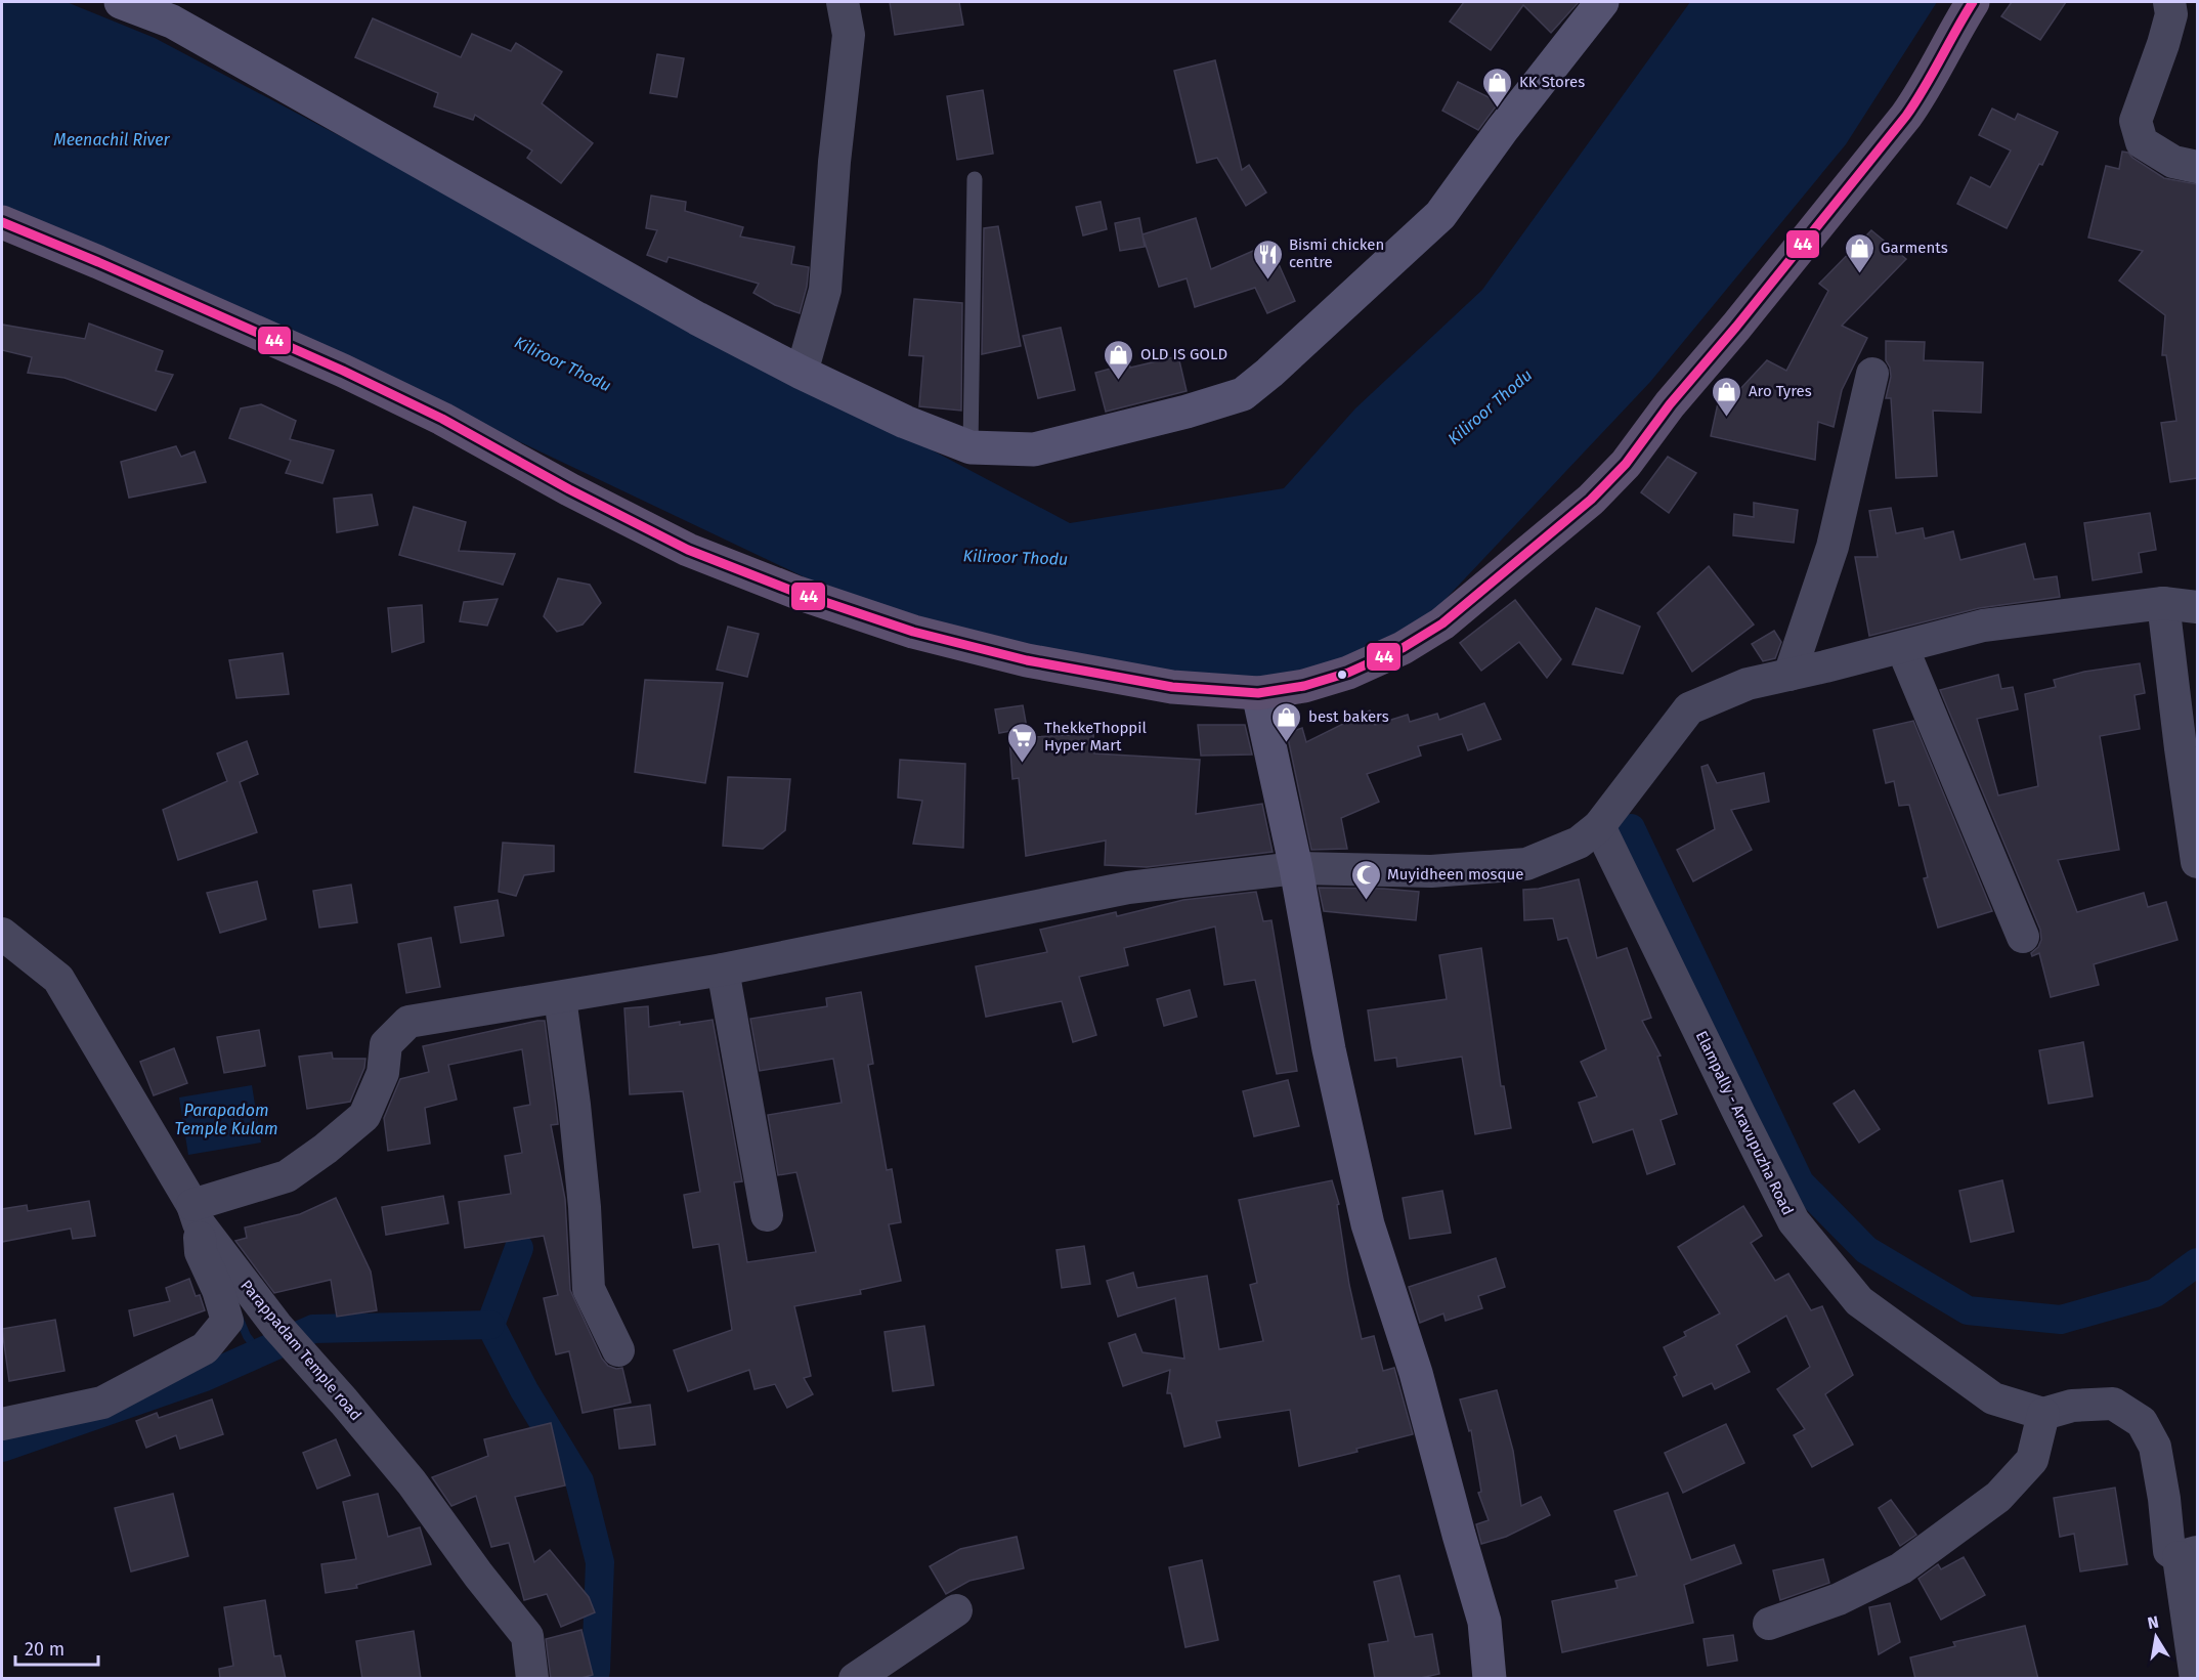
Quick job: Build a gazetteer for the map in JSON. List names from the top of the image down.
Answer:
{
  "streets": {
    "street": ["Elampally - Aravupuzha Road", "Parappadam Temple road"]
  },
  "water": ["Meenachil River", "Kiliroor Thodu", "Parapadom Temple Kulam"],
  "places": {
    "shop": [
      "KK Stores",
      "Garments",
      "OLD IS GOLD",
      "Aro Tyres",
      "best bakers"
    ],
    "restaurant": ["Bismi chicken centre"],
    "supermarket": ["ThekkeThoppil Hyper Mart"],
    "mosque": ["Muyidheen mosque"]
  },
  "lines": ["transit line 44"],
  "scale_bar": "20 m",
  "north": "top"
}
